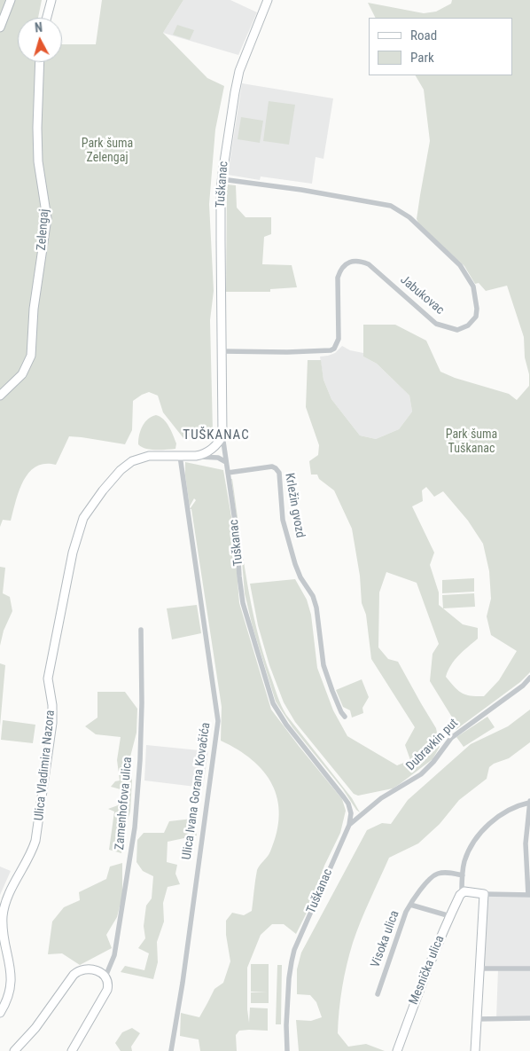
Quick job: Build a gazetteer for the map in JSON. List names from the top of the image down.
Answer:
{
  "streets": {
    "street": [
      "Tuškanac",
      "Zelengaj",
      "Jabukovac",
      "Krležin gvozd",
      "Dubravkin put",
      "Ulica Vladimira Nazora",
      "Ulica Ivana Gorana Kovačića",
      "Zamenhofova ulica",
      "Visoka ulica",
      "Mesnička ulica"
    ]
  },
  "crossings": [
    ["Tuškanac", "Jabukovac"],
    ["Tuškanac", "Krležin gvozd"],
    ["Tuškanac", "Dubravkin put"],
    ["Tuškanac", "Ulica Vladimira Nazora"],
    ["Ulica Vladimira Nazora", "Ulica Ivana Gorana Kovačića"]
  ],
  "districts": ["TUŠKANAC"],
  "parks": ["Park šuma Zelengaj", "Park šuma Tuškanac"],
  "legend": ["Road", "Park"],
  "north": "top"
}
